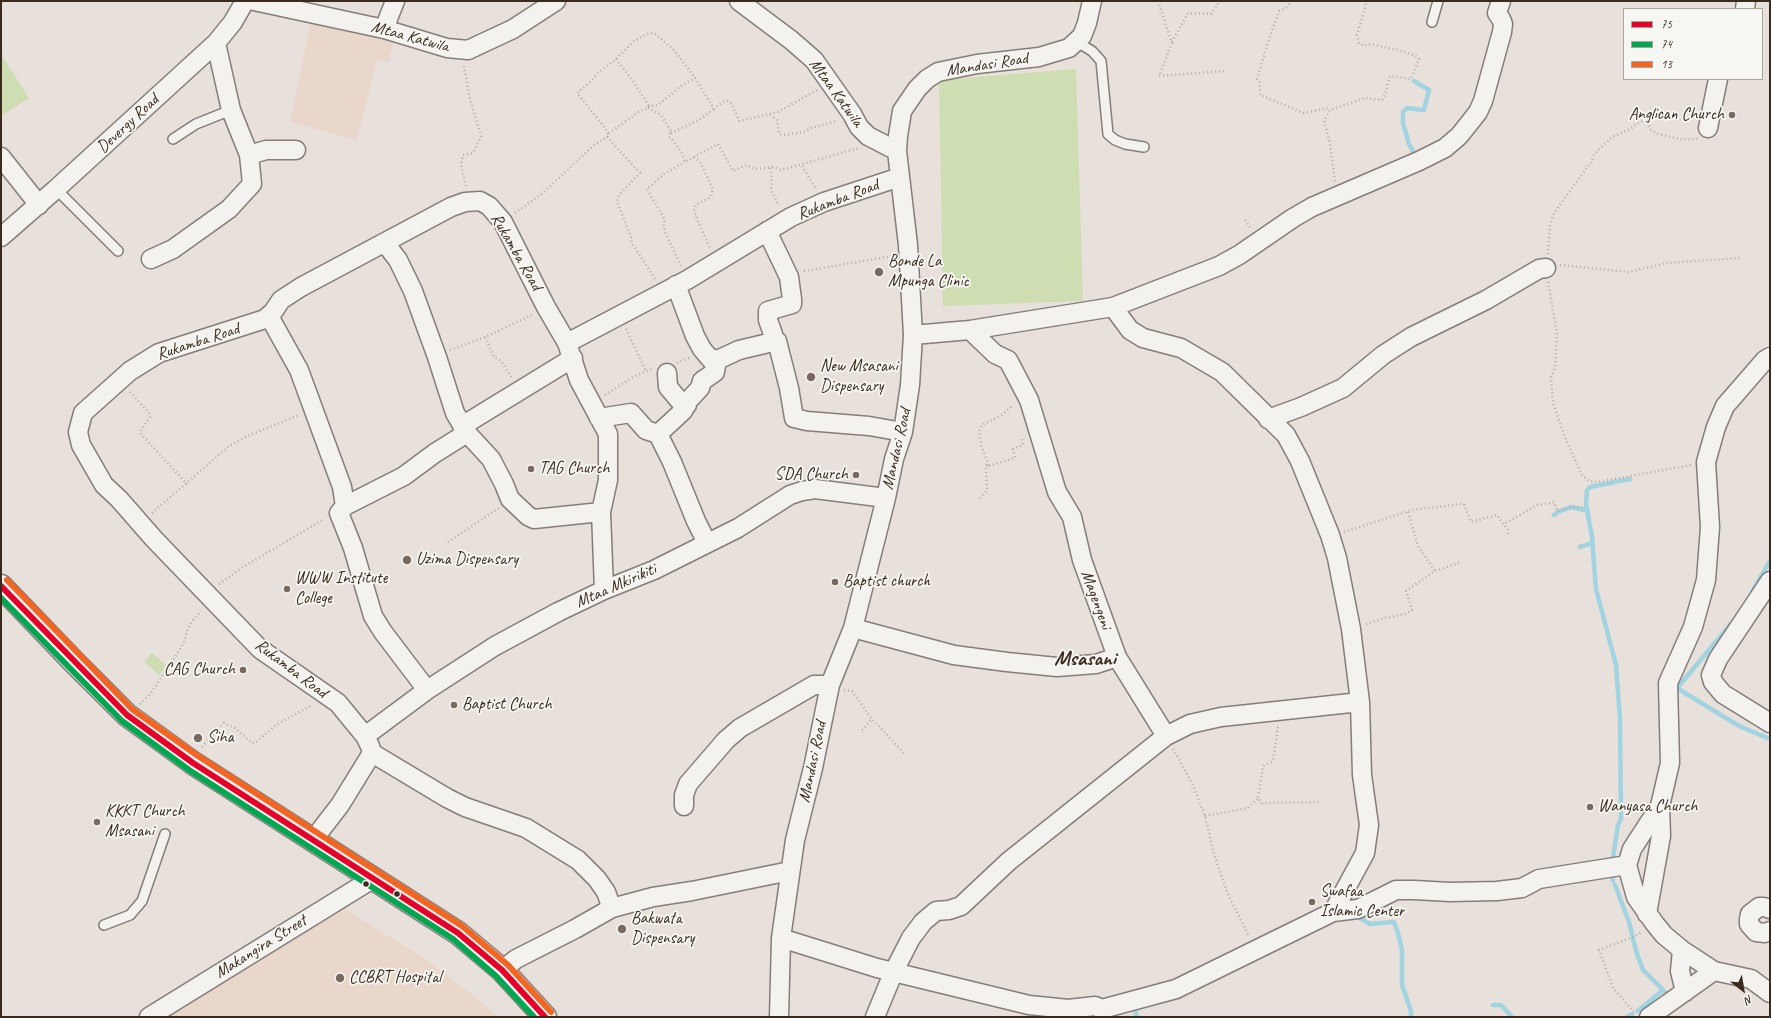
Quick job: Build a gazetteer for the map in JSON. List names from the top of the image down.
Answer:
{
  "streets": {
    "street": [
      "Mtaa Katwila",
      "Mandasi Road",
      "Devergy Road",
      "Rukamba Road",
      "Mtaa Mkirikiti",
      "Magengeni",
      "Makangira Street"
    ]
  },
  "crossings": [
    ["Mtaa Katwila", "Mandasi Road"],
    ["Mandasi Road", "Rukamba Road"],
    ["Mandasi Road", "Mtaa Mkirikiti"],
    ["Rukamba Road", "Mtaa Mkirikiti"]
  ],
  "districts": ["Msasani"],
  "places": [
    "Anglican Church",
    "Bonde La Mpunga Clinic",
    "New Msasani Dispensary",
    "TAG Church",
    "SDA Church",
    "Uzima Dispensary",
    "Baptist church",
    "WWW Institute College",
    "CAG Church",
    "Baptist Church",
    "Siha",
    "Wanyasa Church",
    "KKKT Church Msasani",
    "Swafaa Islamic Center",
    "Bakwata Dispensary",
    "CCBRT Hospital"
  ],
  "lines": ["transit line 13", "transit line 75", "transit line 74"],
  "legend": ["75", "74", "13"],
  "north": "bottom right"
}
